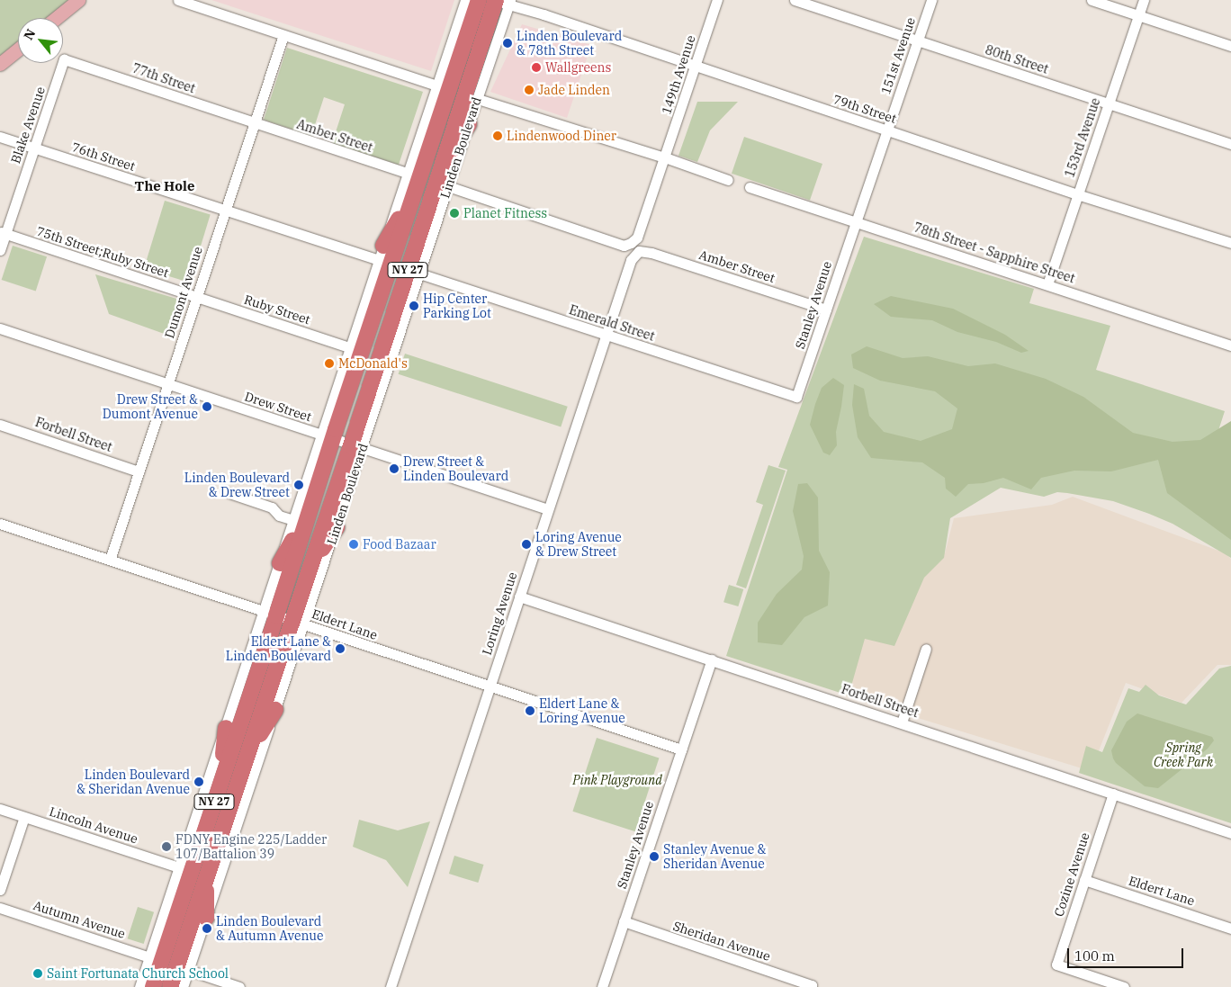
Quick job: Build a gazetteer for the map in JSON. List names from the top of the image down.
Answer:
{
  "streets": {
    "highway": ["Linden Boulevard", "NY 27"],
    "street": [
      "151st Avenue",
      "80th Street",
      "149th Avenue",
      "77th Street",
      "79th Street",
      "Blake Avenue",
      "Amber Street",
      "153rd Avenue",
      "76th Street",
      "75th Street;Ruby Street",
      "78th Street - Sapphire Street",
      "Dumont Avenue",
      "Stanley Avenue",
      "Ruby Street",
      "Emerald Street",
      "Drew Street",
      "Forbell Street",
      "Loring Avenue",
      "Eldert Lane",
      "Lincoln Avenue",
      "Cozine Avenue",
      "Autumn Avenue",
      "Sheridan Avenue"
    ]
  },
  "crossings": [
    ["151st Avenue", "80th Street"],
    ["151st Avenue", "79th Street"],
    ["151st Avenue", "78th Street - Sapphire Street"],
    ["151st Avenue", "Stanley Avenue"],
    ["80th Street", "153rd Avenue"],
    ["149th Avenue", "79th Street"],
    ["77th Street", "Blake Avenue"],
    ["77th Street", "Amber Street"],
    ["77th Street", "Dumont Avenue"],
    ["79th Street", "153rd Avenue"],
    ["79th Street", "Linden Boulevard"],
    ["Blake Avenue", "76th Street"],
    ["Blake Avenue", "75th Street;Ruby Street"],
    ["Amber Street", "Linden Boulevard"],
    ["Amber Street", "Dumont Avenue"],
    ["Amber Street", "Stanley Avenue"],
    ["Amber Street", "Loring Avenue"],
    ["153rd Avenue", "78th Street - Sapphire Street"],
    ["Linden Boulevard", "Ruby Street"],
    ["Linden Boulevard", "Emerald Street"],
    ["Linden Boulevard", "Drew Street"],
    ["Linden Boulevard", "Eldert Lane"],
    ["Linden Boulevard", "Lincoln Avenue"],
    ["Linden Boulevard", "Autumn Avenue"],
    ["76th Street", "Dumont Avenue"],
    ["75th Street;Ruby Street", "Dumont Avenue"],
    ["75th Street;Ruby Street", "Ruby Street"],
    ["78th Street - Sapphire Street", "Stanley Avenue"],
    ["Dumont Avenue", "Ruby Street"],
    ["Dumont Avenue", "Drew Street"],
    ["Dumont Avenue", "Forbell Street"],
    ["Dumont Avenue", "Eldert Lane"],
    ["Stanley Avenue", "Emerald Street"],
    ["Stanley Avenue", "Forbell Street"],
    ["Stanley Avenue", "Eldert Lane"],
    ["Stanley Avenue", "Sheridan Avenue"],
    ["Emerald Street", "Loring Avenue"],
    ["Drew Street", "Loring Avenue"],
    ["Forbell Street", "Loring Avenue"],
    ["Forbell Street", "Cozine Avenue"],
    ["Loring Avenue", "Eldert Lane"],
    ["Eldert Lane", "Cozine Avenue"]
  ],
  "districts": ["The Hole"],
  "parks": ["Spring Creek Park", "Pink Playground"],
  "places": [
    "Linden Boulevard & 78th Street",
    "Wallgreens",
    "Jade Linden",
    "Lindenwood Diner",
    "Planet Fitness",
    "Hip Center Parking Lot",
    "McDonald's",
    "Drew Street & Dumont Avenue",
    "Drew Street & Linden Boulevard",
    "Linden Boulevard & Drew Street",
    "Food Bazaar",
    "Loring Avenue & Drew Street",
    "Eldert Lane & Linden Boulevard",
    "Eldert Lane & Loring Avenue",
    "Linden Boulevard & Sheridan Avenue",
    "FDNY Engine 225/Ladder 107/Battalion 39",
    "Stanley Avenue & Sheridan Avenue",
    "Linden Boulevard & Autumn Avenue",
    "Saint Fortunata Church School"
  ],
  "scale_bar": "100 m",
  "north": "top left"
}
